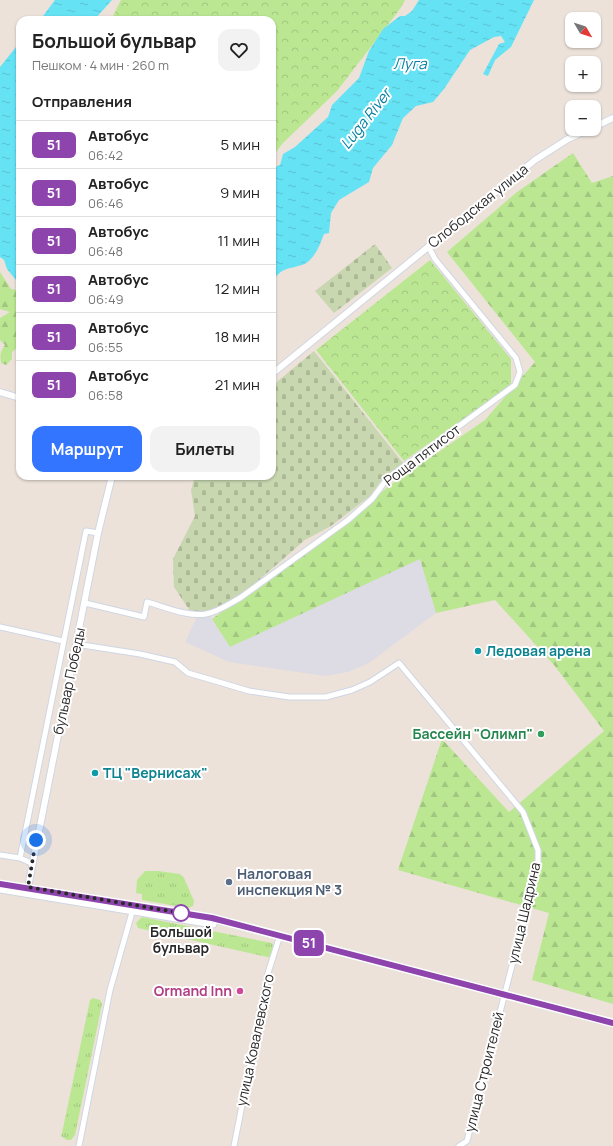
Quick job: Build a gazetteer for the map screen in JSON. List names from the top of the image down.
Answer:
{
  "streets": {
    "street": [
      "Слободская улица",
      "Роща пятисот",
      "бульвар Победы",
      "улица Шадрина",
      "улица Ковалевского",
      "улица Строителей"
    ]
  },
  "crossings": [
    ["Слободская улица", "Роща пятисот"],
    ["Роща пятисот", "бульвар Победы"],
    ["бульвар Победы", "улица Шадрина"],
    ["улица Шадрина", "улица Строителей"]
  ],
  "water": ["Луга", "Luga River"],
  "places": [
    "Ледовая арена",
    "Бассейн \"Олимп\"",
    "ТЦ \"Вернисаж\"",
    "Налоговая инспекция № 3",
    "Большой бульвар",
    "Ormand Inn"
  ],
  "lines": ["bus line 51"],
  "north": "bottom right",
  "page": {
    "on_map": "51",
    "map_buttons": ["+", "−"],
    "heading": [
      ["Большой бульвар", "Пешком · 4 мин · 260 m"],
      "Отправления"
    ],
    "list": [
      {
        "mark": "51",
        "name": "Автобус",
        "note": "06:42",
        "value": "5 мин"
      },
      {
        "mark": "51",
        "name": "Автобус",
        "note": "06:46",
        "value": "9 мин"
      },
      {
        "mark": "51",
        "name": "Автобус",
        "note": "06:48",
        "value": "11 мин"
      },
      {
        "mark": "51",
        "name": "Автобус",
        "note": "06:49",
        "value": "12 мин"
      },
      {
        "mark": "51",
        "name": "Автобус",
        "note": "06:55",
        "value": "18 мин"
      },
      {
        "mark": "51",
        "name": "Автобус",
        "note": "06:58",
        "value": "21 мин"
      }
    ],
    "buttons": ["Маршрут", "Билеты"]
  }
}
